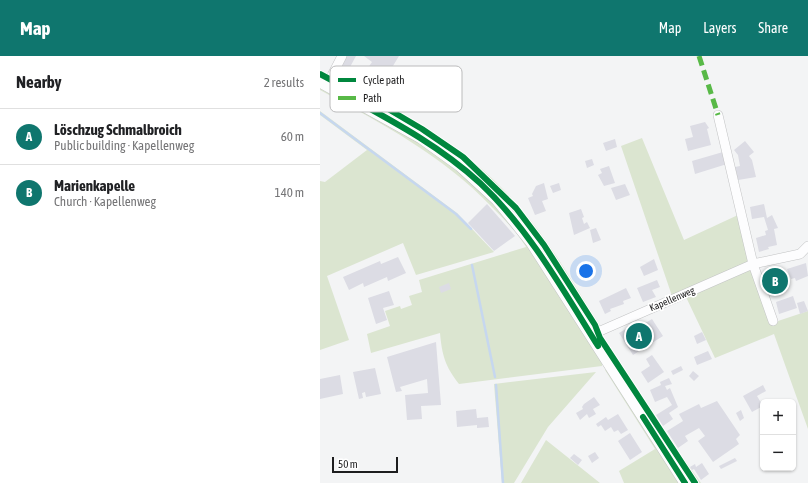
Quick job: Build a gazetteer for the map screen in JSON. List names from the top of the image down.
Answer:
{
  "streets": {
    "street": ["Kapellenweg"]
  },
  "legend": ["Cycle path", "Path"],
  "scale_bar": "50 m",
  "page": {
    "header": "Map",
    "nav": ["Map", "Layers", "Share"],
    "heading": ["Nearby", "2 results"],
    "list": [
      {
        "mark": "A",
        "name": "Löschzug Schmalbroich",
        "note": "Public building · Kapellenweg",
        "value": "60 m"
      },
      {
        "mark": "B",
        "name": "Marienkapelle",
        "note": "Church · Kapellenweg",
        "value": "140 m"
      }
    ],
    "pins": ["B", "A"],
    "map_buttons": ["+", "−"],
    "scale": "50 m"
  }
}
